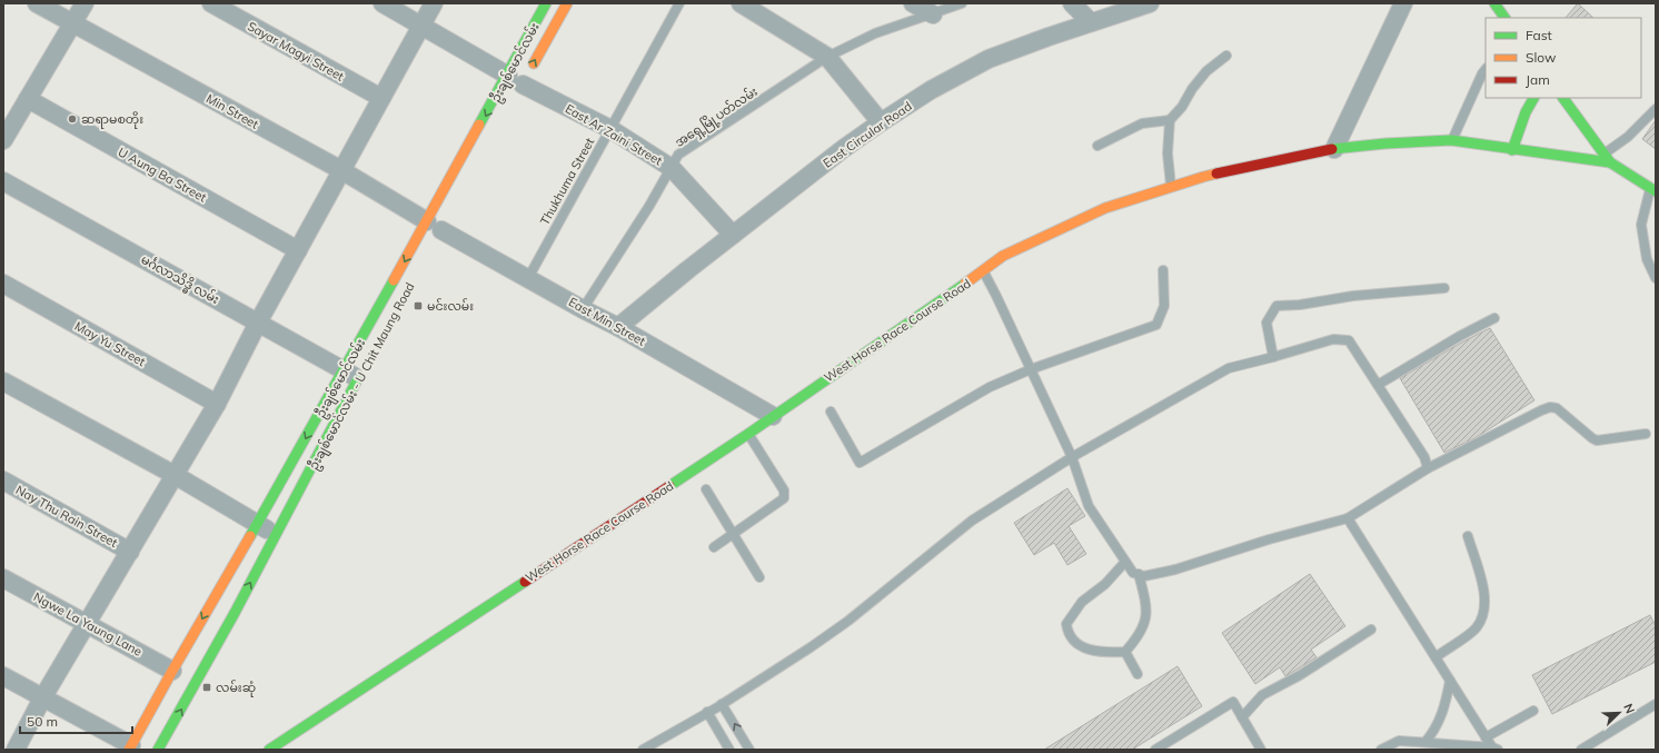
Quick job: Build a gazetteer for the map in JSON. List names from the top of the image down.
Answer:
{
  "streets": {
    "main road": ["ဦးချစ်မောင်လမ်း", "West Horse Race Course Road", "ဦးချစ်မောင်လမ်း - U Chit Maung Road"],
    "street": [
      "Sayar Magyi Street",
      "Min Street",
      "East Ar Zaini Street",
      "East Circular Road",
      "U Aung Ba Street",
      "မင်္ဂလာသိဒ္ဓိ လမ်း",
      "East Min Street",
      "May Yu Street",
      "Nay Thu Rain Street",
      "Ngwe La Yaung Lane"
    ],
    "lane": ["အရှေ့မြို့ပတ်လမ်း", "Thukhuma Street"]
  },
  "crossings": [
    ["ဦးချစ်မောင်လမ်း", "Min Street"],
    ["ဦးချစ်မောင်လမ်း", "East Ar Zaini Street"],
    ["ဦးချစ်မောင်လမ်း", "မင်္ဂလာသိဒ္ဓိ လမ်း"],
    ["ဦးချစ်မောင်လမ်း", "East Min Street"],
    ["ဦးချစ်မောင်လမ်း", "ဦးချစ်မောင်လမ်း - U Chit Maung Road"],
    ["ဦးချစ်မောင်လမ်း", "Ngwe La Yaung Lane"],
    ["Min Street", "East Min Street"],
    ["အရှေ့မြို့ပတ်လမ်း", "East Ar Zaini Street"],
    ["အရှေ့မြို့ပတ်လမ်း", "East Min Street"],
    ["East Ar Zaini Street", "East Circular Road"],
    ["East Ar Zaini Street", "Thukhuma Street"],
    ["East Circular Road", "East Min Street"],
    ["Thukhuma Street", "East Min Street"],
    ["မင်္ဂလာသိဒ္ဓိ လမ်း", "ဦးချစ်မောင်လမ်း - U Chit Maung Road"],
    ["East Min Street", "West Horse Race Course Road"]
  ],
  "one_way": ["ဦးချစ်မောင်လမ်း", "ဦးချစ်မောင်လမ်း - U Chit Maung Road"],
  "places": {
    "other": ["ဆရာမစတိုး"],
    "transit": ["မင်းလမ်း", "လမ်းဆုံ"]
  },
  "legend": ["Fast", "Slow", "Jam"],
  "scale_bar": "50 m",
  "north": "top right"
}
